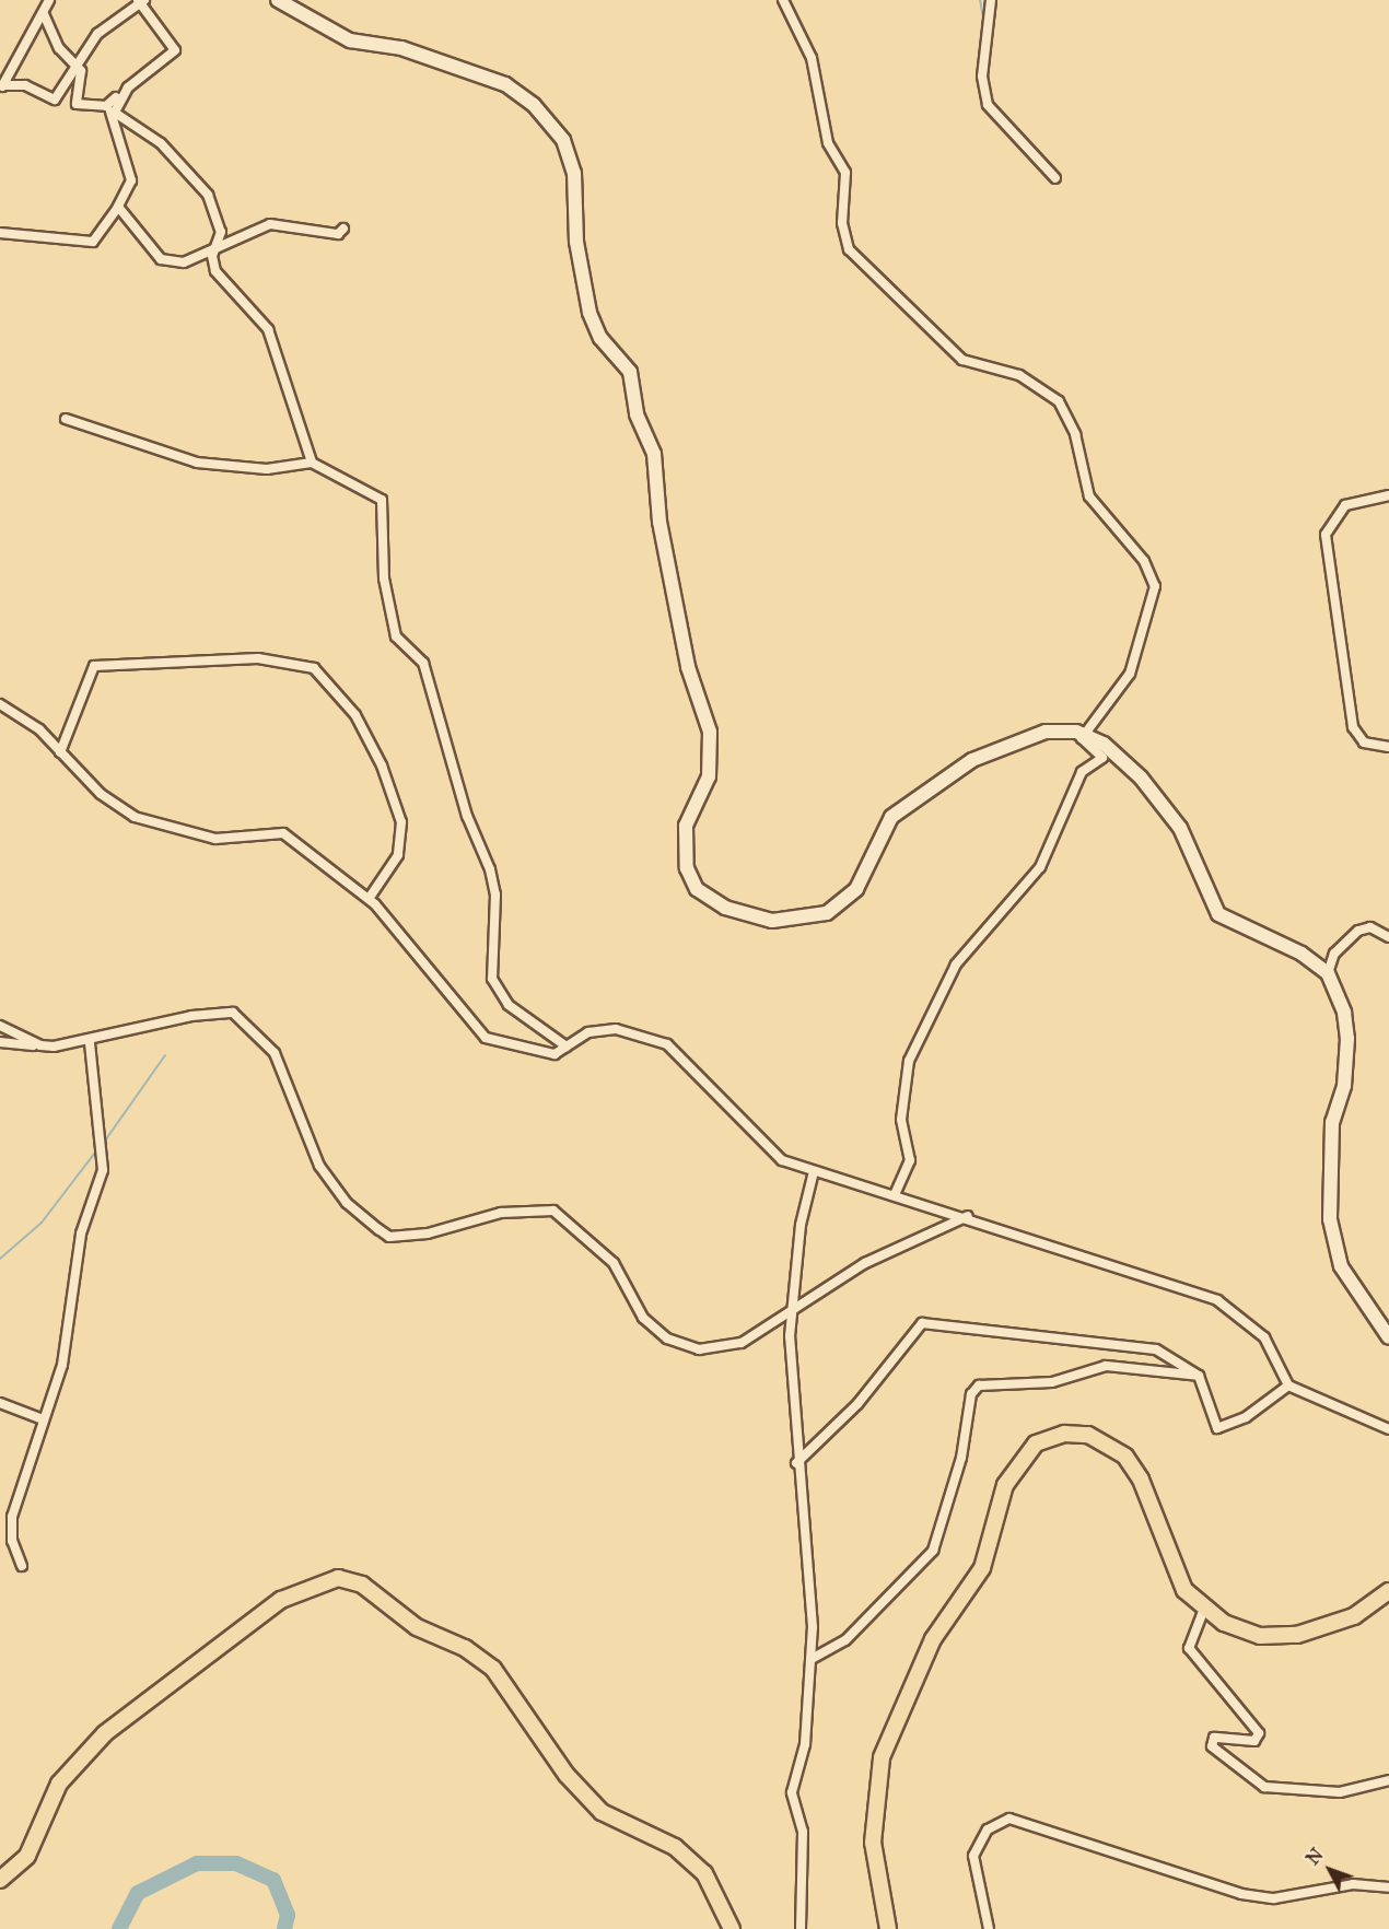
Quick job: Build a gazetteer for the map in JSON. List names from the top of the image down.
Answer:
{
  "north": "top left"
}
